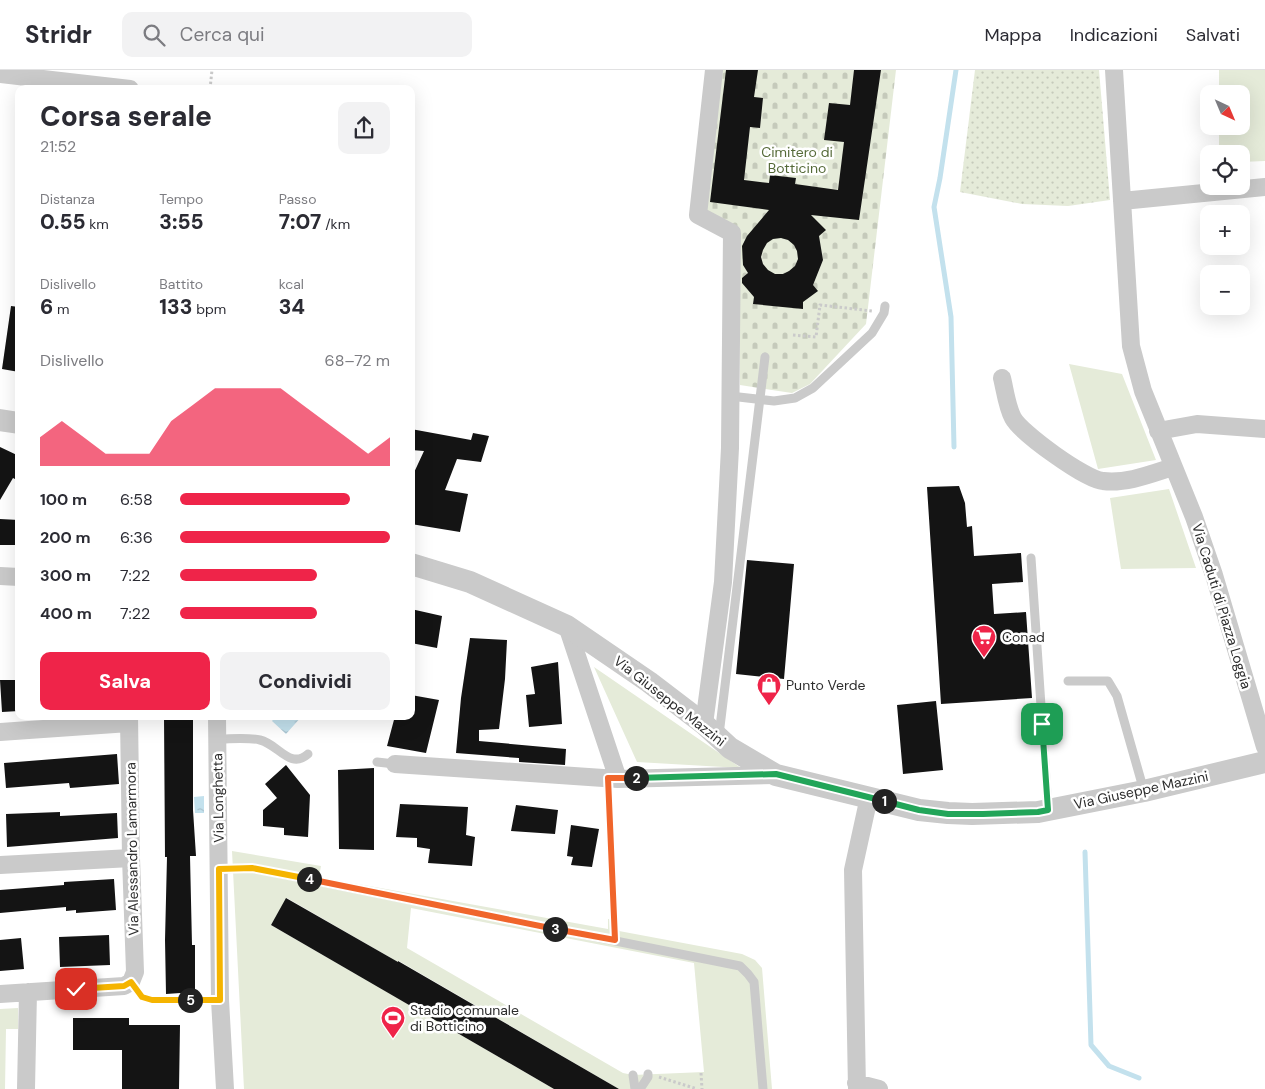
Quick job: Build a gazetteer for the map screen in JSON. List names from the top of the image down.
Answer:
{
  "streets": {
    "street": [
      "Via Caduti di Piazza Loggia",
      "Via Giuseppe Mazzini",
      "Via Longhetta",
      "Via Alessandro Lamarmora"
    ]
  },
  "parks": ["Cimitero di Botticino"],
  "places": {
    "supermarket": ["Conad"],
    "shop": ["Punto Verde"],
    "sports": ["Stadio comunale di Botticino"]
  },
  "north": "bottom right",
  "page": {
    "header": "Stridr",
    "search": "Cerca qui",
    "nav": ["Mappa", "Indicazioni", "Salvati"],
    "map_buttons": ["+", "−"],
    "heading": ["Corsa serale", "21:52"],
    "stats": [
      ["Distanza", "0.55 km"],
      ["Tempo", "3:55"],
      ["Passo", "7:07 /km"],
      ["Dislivello", "6 m"],
      ["Battito", "133 bpm"],
      ["kcal", "34"]
    ],
    "chart": ["Dislivello", "68–72 m"],
    "list": [
      {
        "name": "100 m",
        "note": "6:58"
      },
      {
        "name": "200 m",
        "note": "6:36"
      },
      {
        "name": "300 m",
        "note": "7:22"
      },
      {
        "name": "400 m",
        "note": "7:22"
      }
    ],
    "buttons": ["Salva", "Condividi"],
    "pins": [
      "2",
      "1",
      "4",
      "3",
      "5"
    ]
  }
}
